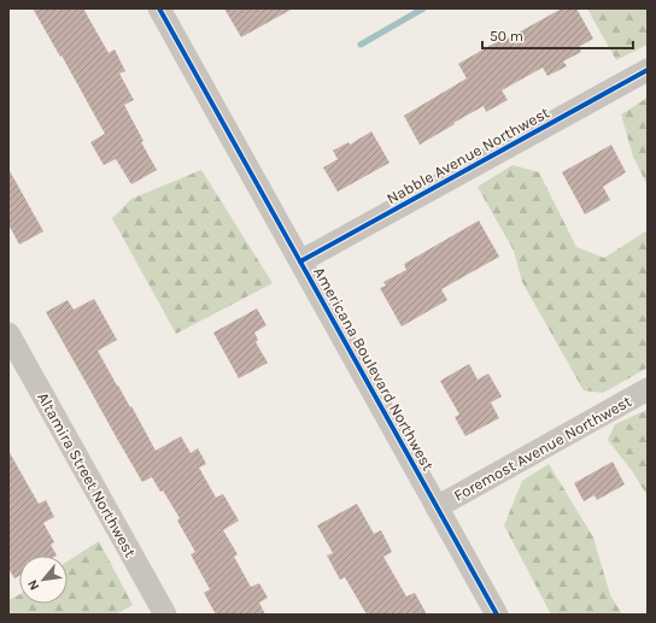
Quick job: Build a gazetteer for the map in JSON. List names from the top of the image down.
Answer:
{
  "streets": {
    "street": [
      "Nabble Avenue Northwest",
      "Americana Boulevard Northwest",
      "Foremost Avenue Northwest",
      "Altamira Street Northwest"
    ]
  },
  "crossings": [
    ["Nabble Avenue Northwest", "Americana Boulevard Northwest"],
    ["Americana Boulevard Northwest", "Foremost Avenue Northwest"]
  ],
  "scale_bar": "50 m",
  "north": "bottom left"
}
